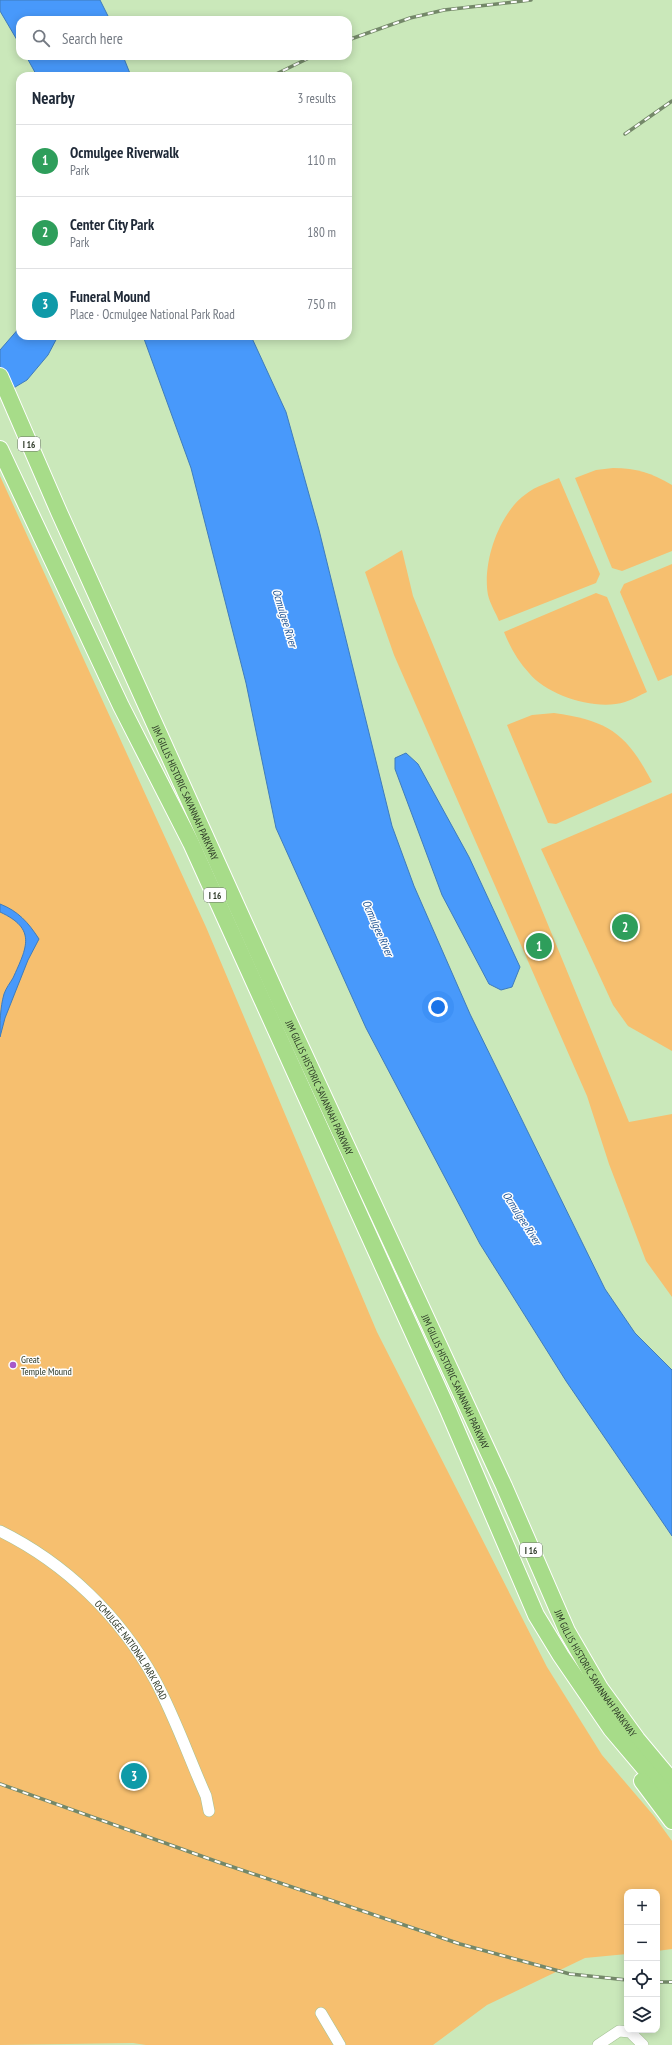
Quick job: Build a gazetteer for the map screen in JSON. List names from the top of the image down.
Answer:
{
  "streets": {
    "highway": ["I 16", "JIM GILLIS HISTORIC SAVANNAH PARKWAY"],
    "street": ["OCMULGEE NATIONAL PARK ROAD"]
  },
  "water": ["Ocmulgee River"],
  "places": ["Great Temple Mound"],
  "page": {
    "search": "Search here",
    "heading": ["Nearby", "3 results"],
    "list": [
      {
        "mark": "1",
        "name": "Ocmulgee Riverwalk",
        "note": "Park",
        "value": "110 m"
      },
      {
        "mark": "2",
        "name": "Center City Park",
        "note": "Park",
        "value": "180 m"
      },
      {
        "mark": "3",
        "name": "Funeral Mound",
        "note": "Place · Ocmulgee National Park Road",
        "value": "750 m"
      }
    ],
    "pins": ["2", "1", "3"],
    "map_buttons": ["+", "−"]
  }
}
